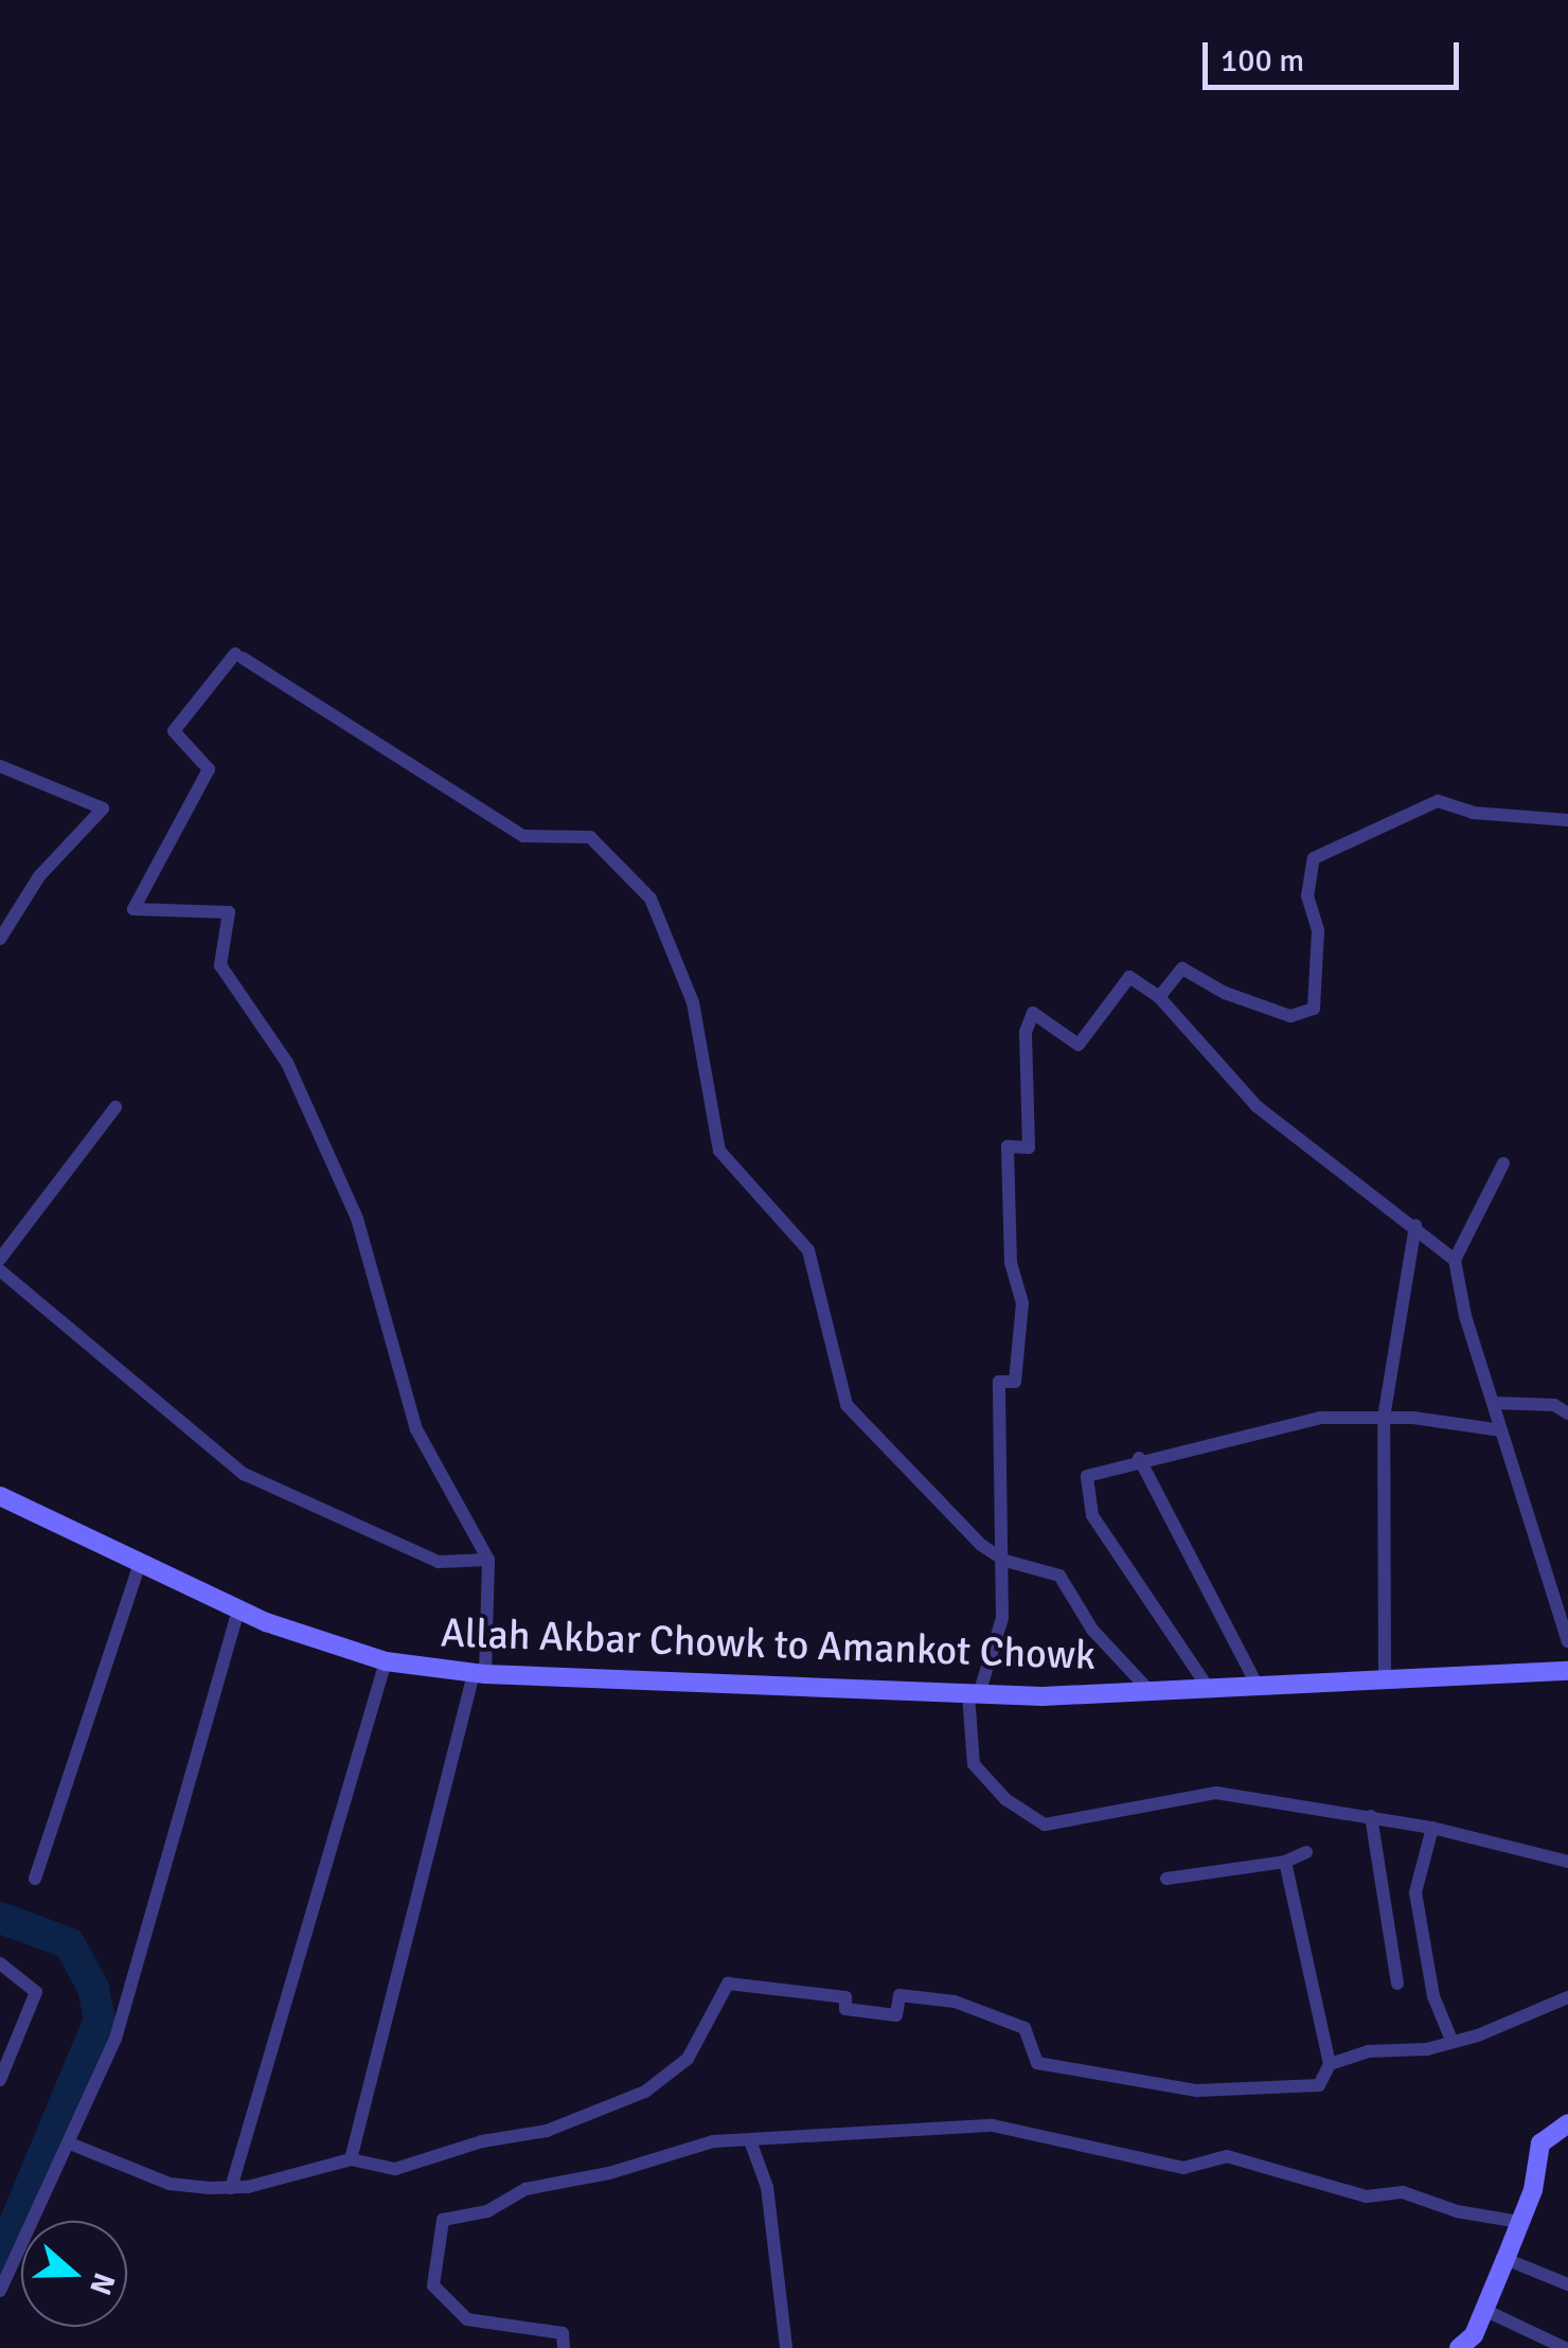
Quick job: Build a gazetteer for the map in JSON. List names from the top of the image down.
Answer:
{
  "streets": {
    "main road": ["Allah Akbar Chowk to Amankot Chowk"]
  },
  "scale_bar": "100 m",
  "north": "right"
}
